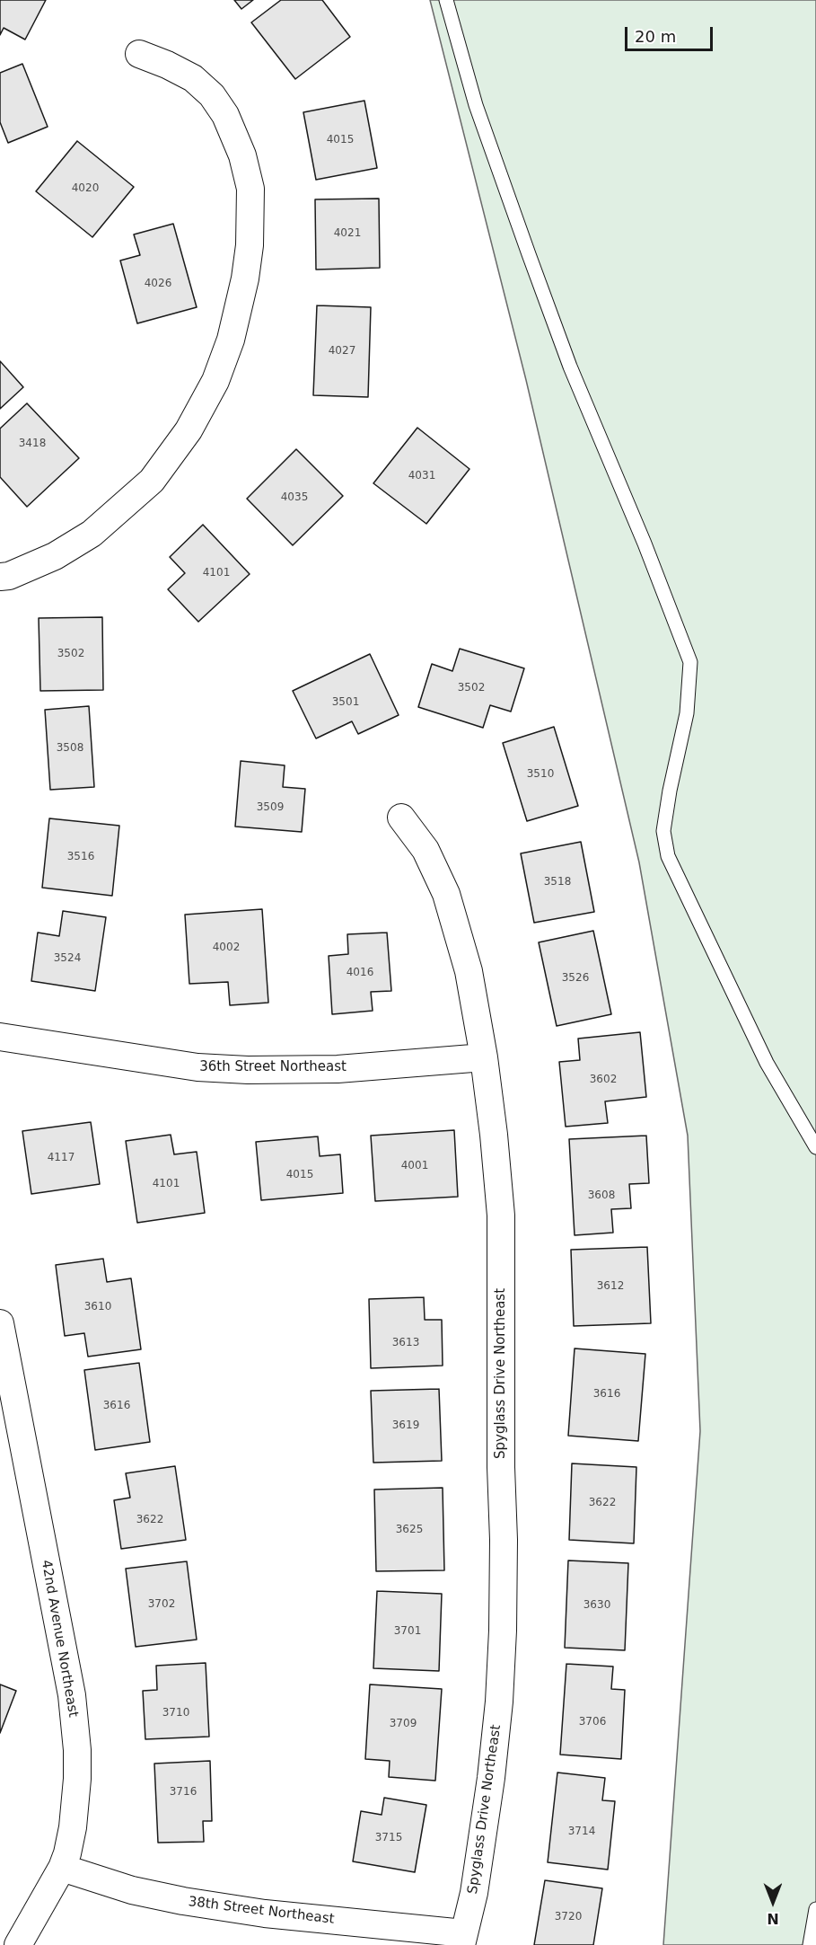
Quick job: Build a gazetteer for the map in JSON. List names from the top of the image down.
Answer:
{
  "streets": {
    "street": [
      "36th Street Northeast",
      "Spyglass Drive Northeast",
      "42nd Avenue Northeast",
      "38th Street Northeast"
    ]
  },
  "crossings": [
    ["36th Street Northeast", "Spyglass Drive Northeast"],
    ["Spyglass Drive Northeast", "38th Street Northeast"],
    ["42nd Avenue Northeast", "38th Street Northeast"]
  ],
  "house_numbers": [
    "4015",
    "4020",
    "4021",
    "4026",
    "4027",
    "3418",
    "4031",
    "4035",
    "4101",
    "3502",
    "3502",
    "3501",
    "3508",
    "3510",
    "3509",
    "3516",
    "3518",
    "4002",
    "3524",
    "4016",
    "3526",
    "3602",
    "4117",
    "4001",
    "4015",
    "4101",
    "3608",
    "3612",
    "3610",
    "3613",
    "3616",
    "3616",
    "3619",
    "3622",
    "3622",
    "3625",
    "3702",
    "3630",
    "3701",
    "3710",
    "3706",
    "3709",
    "3716",
    "3714",
    "3715",
    "3720"
  ],
  "scale_bar": "20 m",
  "north": "bottom"
}
